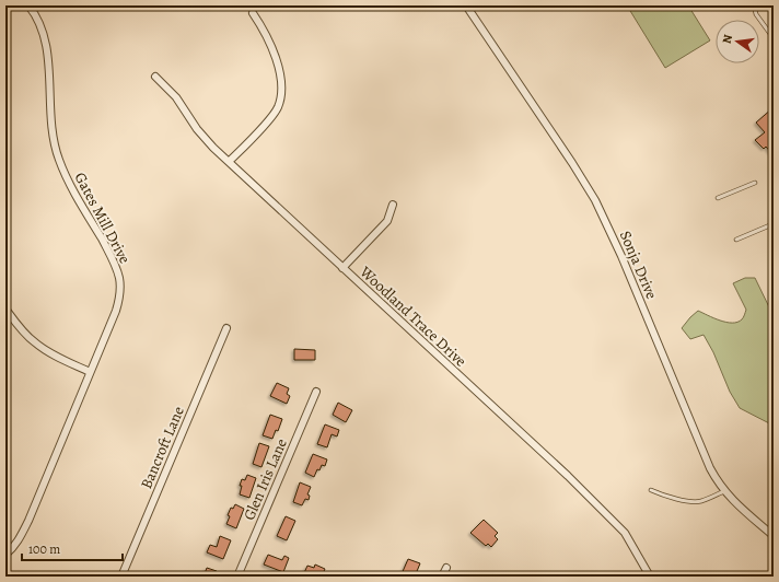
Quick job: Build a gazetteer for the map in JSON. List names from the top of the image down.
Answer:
{
  "streets": {
    "street": [
      "Gates Mill Drive",
      "Sonja Drive",
      "Woodland Trace Drive",
      "Bancroft Lane",
      "Glen Iris Lane"
    ]
  },
  "scale_bar": "100 m",
  "north": "left"
}
